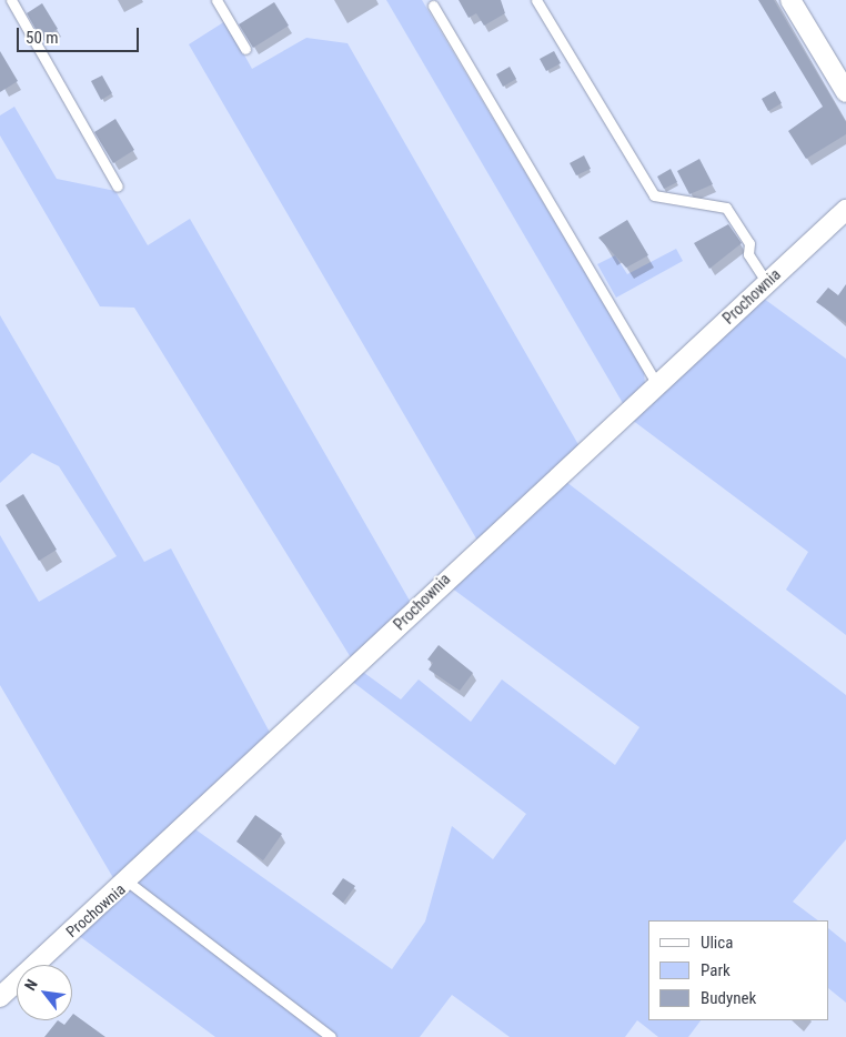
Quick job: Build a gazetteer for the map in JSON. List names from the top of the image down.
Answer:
{
  "streets": {
    "street": ["Prochownia"]
  },
  "legend": ["Ulica", "Park", "Budynek"],
  "scale_bar": "50 m",
  "north": "top left"
}
